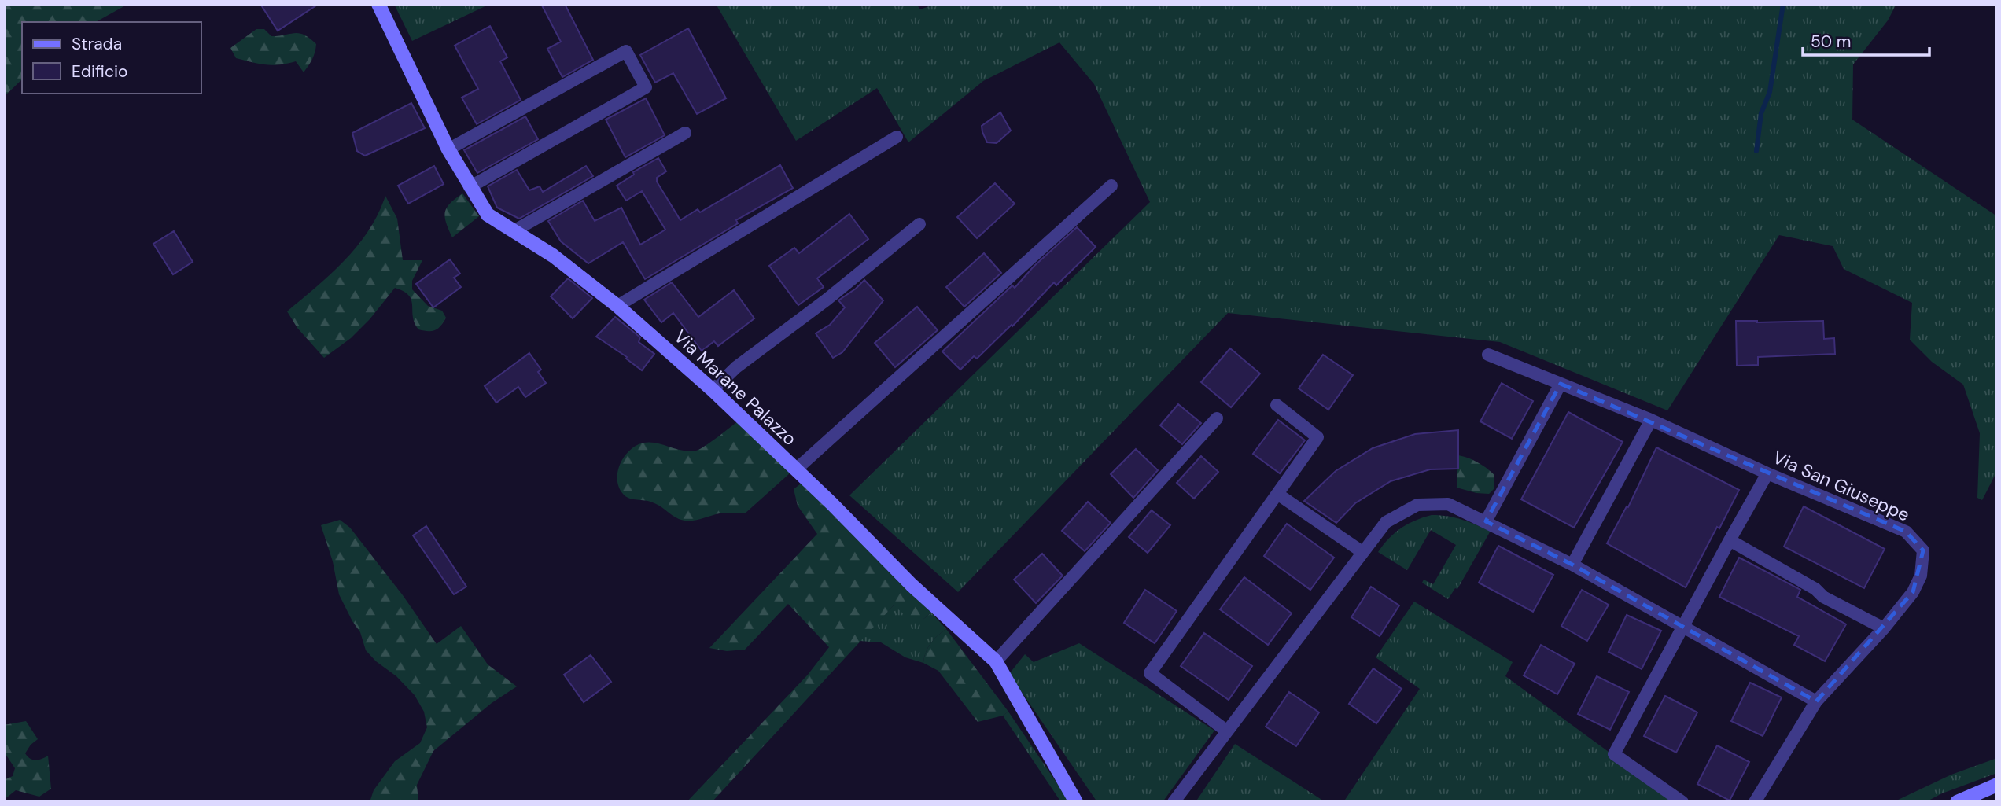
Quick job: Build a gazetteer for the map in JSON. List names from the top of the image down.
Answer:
{
  "streets": {
    "main road": ["Via Marane Palazzo"],
    "street": ["Via San Giuseppe"]
  },
  "legend": ["Strada", "Edificio"],
  "scale_bar": "50 m"
}
